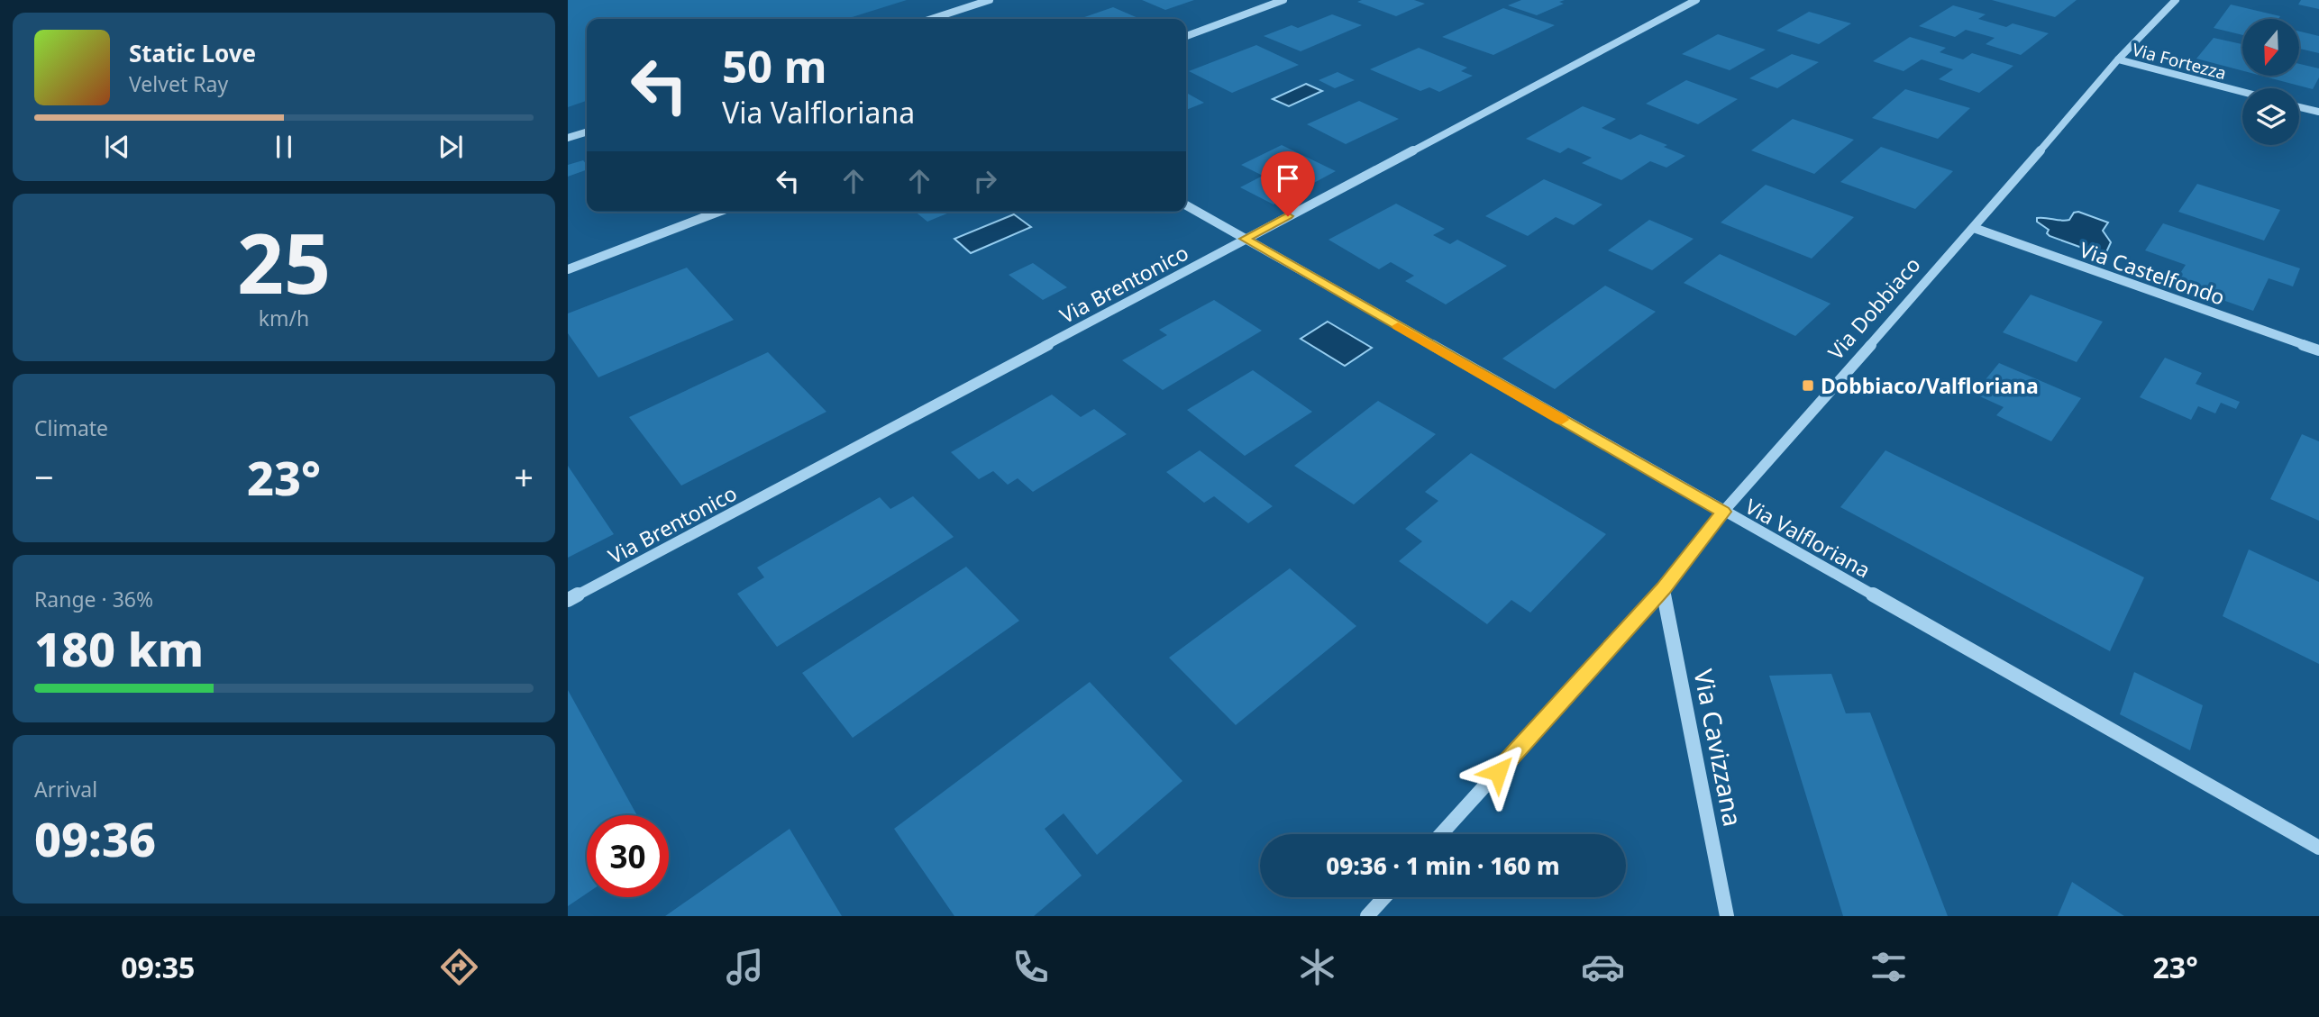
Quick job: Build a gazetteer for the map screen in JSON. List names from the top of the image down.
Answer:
{
  "streets": {
    "street": [
      "Via Fortezza",
      "Via Castelfondo",
      "Via Brentonico",
      "Via Dobbiaco",
      "Via Valfloriana",
      "Via Cavizzana"
    ]
  },
  "crossings": [
    ["Via Fortezza", "Via Dobbiaco"],
    ["Via Castelfondo", "Via Dobbiaco"],
    ["Via Brentonico", "Via Valfloriana"],
    ["Via Dobbiaco", "Via Valfloriana"],
    ["Via Dobbiaco", "Via Cavizzana"]
  ],
  "places": {
    "transit": ["Dobbiaco/Valfloriana"]
  },
  "north": "bottom",
  "page": {
    "turn": ["50 m", "Via Valfloriana"],
    "song": ["Static Love", "Velvet Ray"],
    "tile": [
      ["25", "km/h"],
      "Climate",
      ["Range · 36%", "180 km"],
      ["Arrival", "09:36"]
    ],
    "heat": ["−", "23°", "+"],
    "limit": "30",
    "trip": "09:36 · 1 min · 160 m",
    "tabs": ["09:35", "23°"]
  }
}
